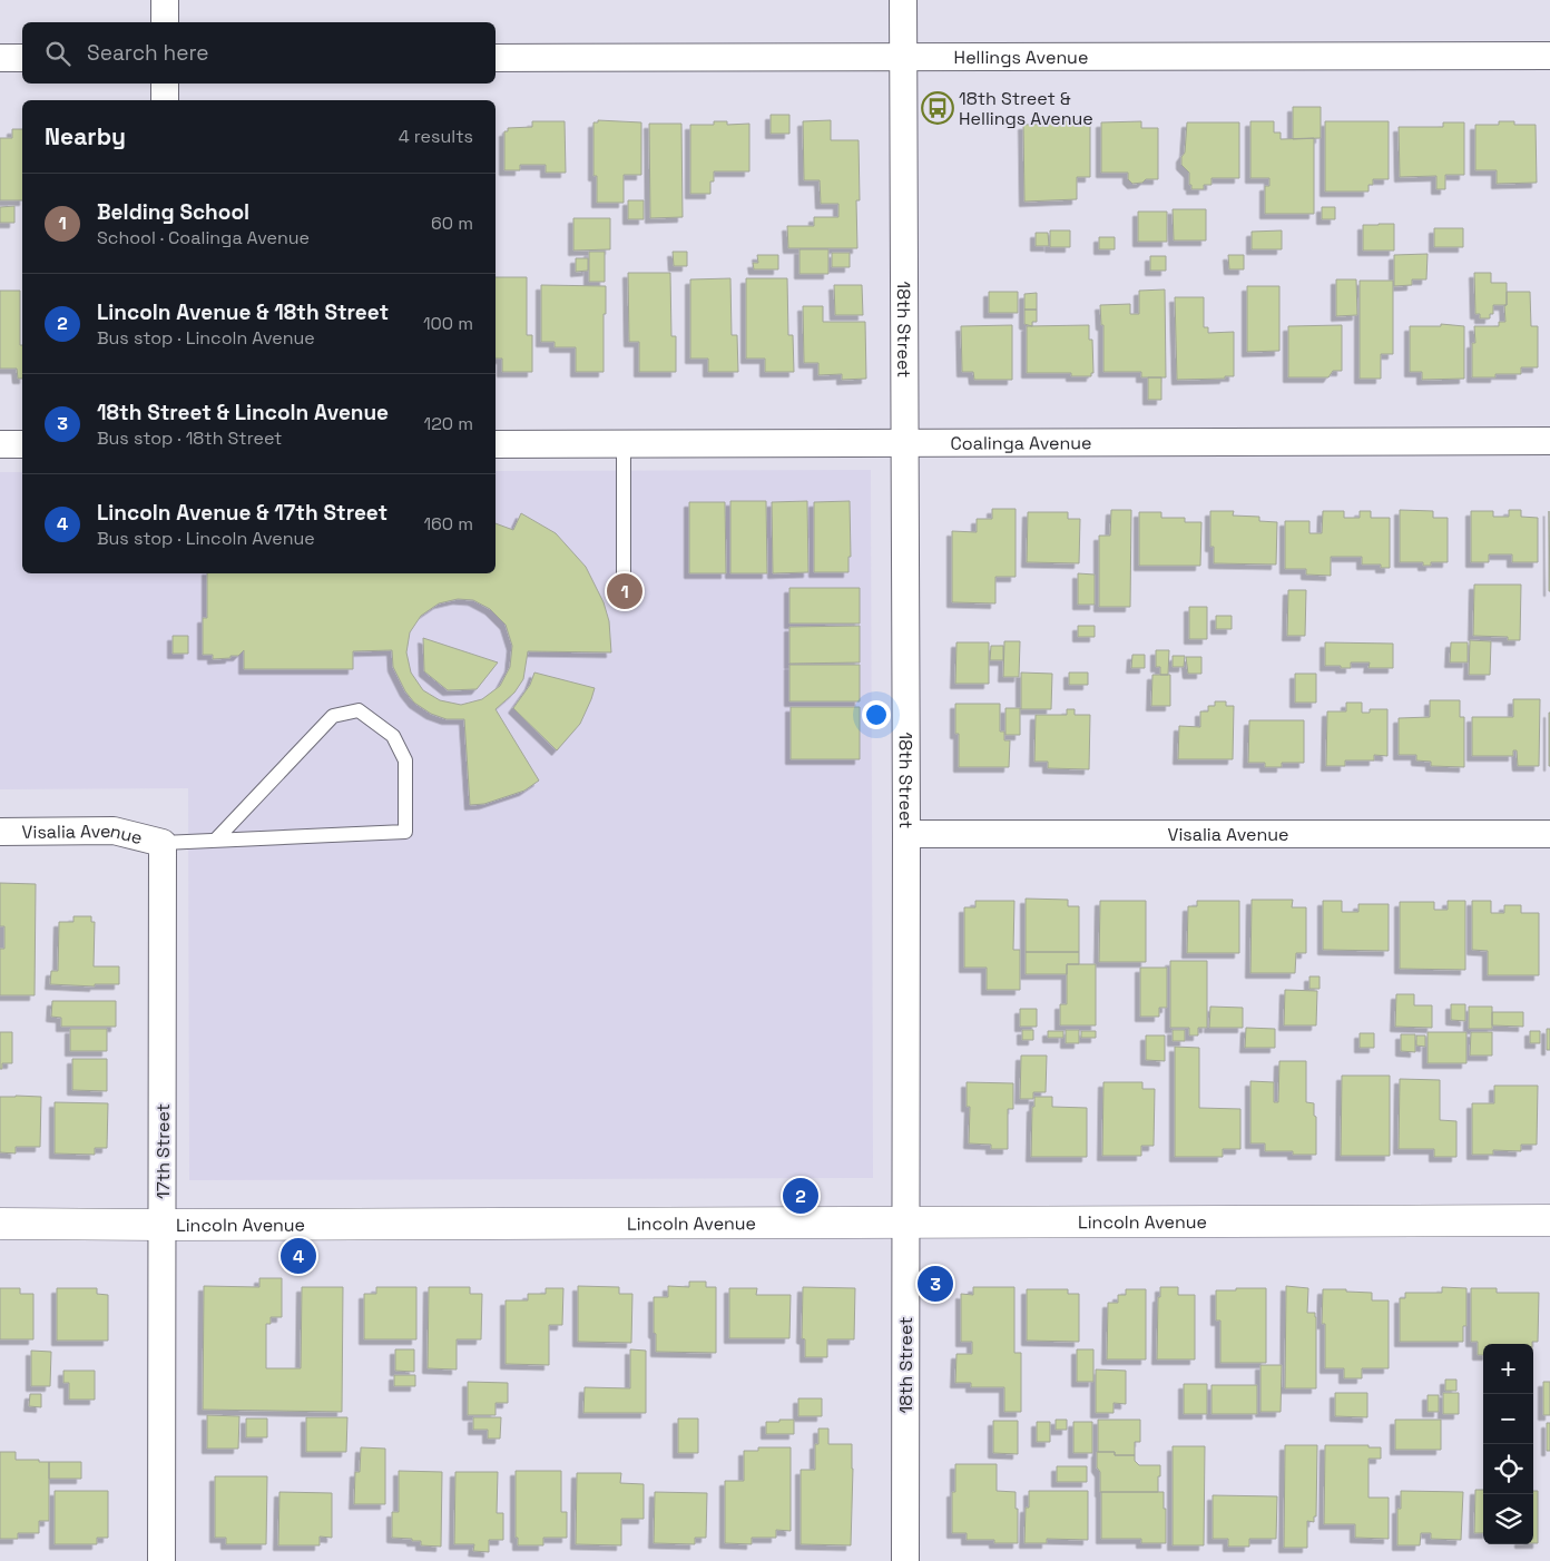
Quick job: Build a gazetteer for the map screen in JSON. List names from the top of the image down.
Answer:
{
  "streets": {
    "street": [
      "Hellings Avenue",
      "18th Street",
      "Coalinga Avenue",
      "Visalia Avenue",
      "17th Street",
      "Lincoln Avenue"
    ]
  },
  "crossings": [
    ["Hellings Avenue", "18th Street"],
    ["18th Street", "Coalinga Avenue"],
    ["18th Street", "Visalia Avenue"],
    ["18th Street", "Lincoln Avenue"],
    ["Visalia Avenue", "17th Street"],
    ["17th Street", "Lincoln Avenue"]
  ],
  "places": {
    "bus stop": ["18th Street & Hellings Avenue"]
  },
  "page": {
    "search": "Search here",
    "heading": ["Nearby", "4 results"],
    "list": [
      {
        "mark": "1",
        "name": "Belding School",
        "note": "School · Coalinga Avenue",
        "value": "60 m"
      },
      {
        "mark": "2",
        "name": "Lincoln Avenue & 18th Street",
        "note": "Bus stop · Lincoln Avenue",
        "value": "100 m"
      },
      {
        "mark": "3",
        "name": "18th Street & Lincoln Avenue",
        "note": "Bus stop · 18th Street",
        "value": "120 m"
      },
      {
        "mark": "4",
        "name": "Lincoln Avenue & 17th Street",
        "note": "Bus stop · Lincoln Avenue",
        "value": "160 m"
      }
    ],
    "pins": [
      "1",
      "2",
      "4",
      "3"
    ],
    "map_buttons": ["+", "−"]
  }
}
